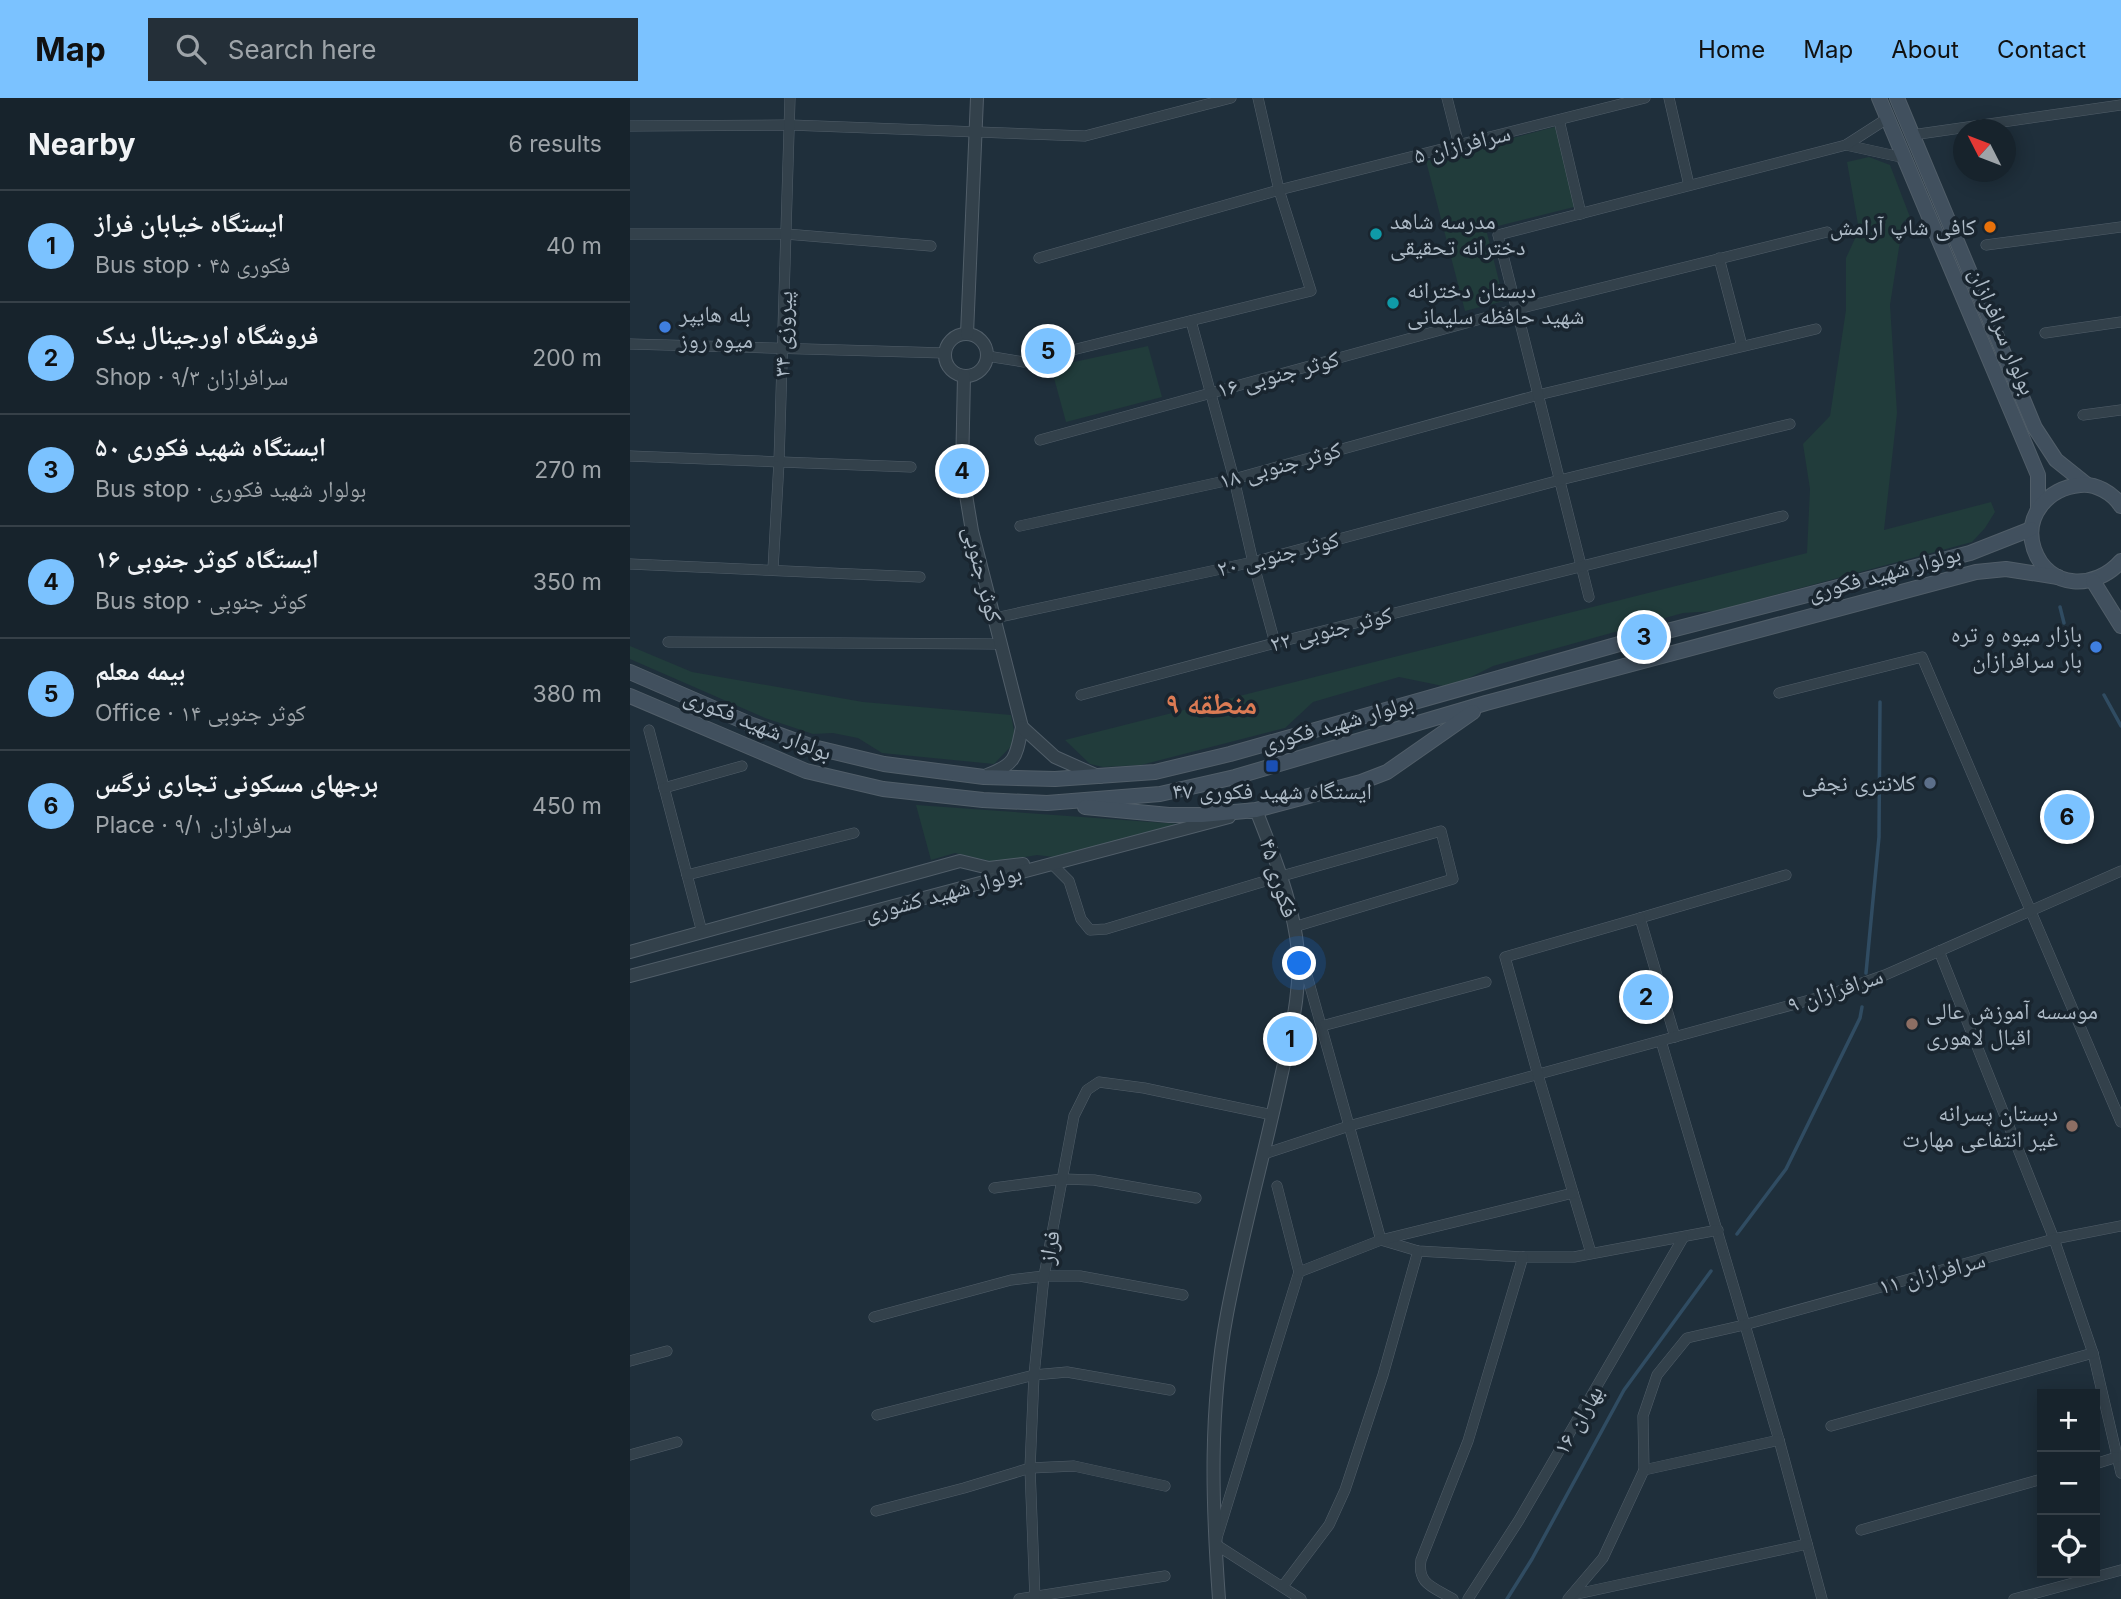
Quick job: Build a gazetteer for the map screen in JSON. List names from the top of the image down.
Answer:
{
  "streets": {
    "main road": ["بولوار سرافرازان", "بولوار شهید فکوری"],
    "street": [
      "سرافرازان ۵",
      "پیروزی ۳۴",
      "کوثر جنوبی ۱۶",
      "کوثر جنوبی ۱۸",
      "کوثر جنوبی ۲۰",
      "کوثر جنوبی",
      "کوثر جنوبی ۲۲",
      "فکوری ۴۵",
      "بولوار شهید کشوری",
      "سرافرازان ۹",
      "فراز",
      "سرافرازان ۱۱",
      "بهاران ۱۶"
    ]
  },
  "crossings": [
    ["کوثر جنوبی ۲۰", "کوثر جنوبی"],
    ["فکوری ۴۵", "بولوار شهید کشوری"],
    ["فکوری ۴۵", "سرافرازان ۹"],
    ["فکوری ۴۵", "فراز"]
  ],
  "districts": ["منطقه ۹"],
  "places": {
    "other": [
      "کافی شاپ آرامش",
      "مدرسه شاهد دخترانه تحقیقی",
      "دبستان دخترانه شهید حافظه سلیمانی",
      "بله هایپر میوه روز",
      "بازار میوه و تره بار سرافرازان",
      "کلانتری نجفی",
      "موسسه آموزش عالی اقبال لاهوری",
      "دبستان پسرانه غیر انتفاعی مهارت"
    ],
    "transit": ["ایستگاه شهید فکوری ۴۷"]
  },
  "north": "top left",
  "page": {
    "header": "Map",
    "search": "Search here",
    "nav": [
      "Home",
      "Map",
      "About",
      "Contact"
    ],
    "heading": ["Nearby", "6 results"],
    "list": [
      {
        "mark": "1",
        "name": "ایستگاه خیابان فراز",
        "note": "Bus stop · فکوری ۴۵",
        "value": "40 m"
      },
      {
        "mark": "2",
        "name": "فروشگاه اورجینال یدک",
        "note": "Shop · سرافرازان ۹/۳",
        "value": "200 m"
      },
      {
        "mark": "3",
        "name": "ایستگاه شهید فکوری ۵۰",
        "note": "Bus stop · بولوار شهید فکوری",
        "value": "270 m"
      },
      {
        "mark": "4",
        "name": "ایستگاه کوثر جنوبی ۱۶",
        "note": "Bus stop · کوثر جنوبی",
        "value": "350 m"
      },
      {
        "mark": "5",
        "name": "بیمه معلم",
        "note": "Office · کوثر جنوبی ۱۴",
        "value": "380 m"
      },
      {
        "mark": "6",
        "name": "برجهای مسکونی تجاری نرگس",
        "note": "Place · سرافرازان ۹/۱",
        "value": "450 m"
      }
    ],
    "pins": [
      "5",
      "4",
      "3",
      "6",
      "2",
      "1"
    ],
    "map_buttons": ["+", "−"]
  }
}
